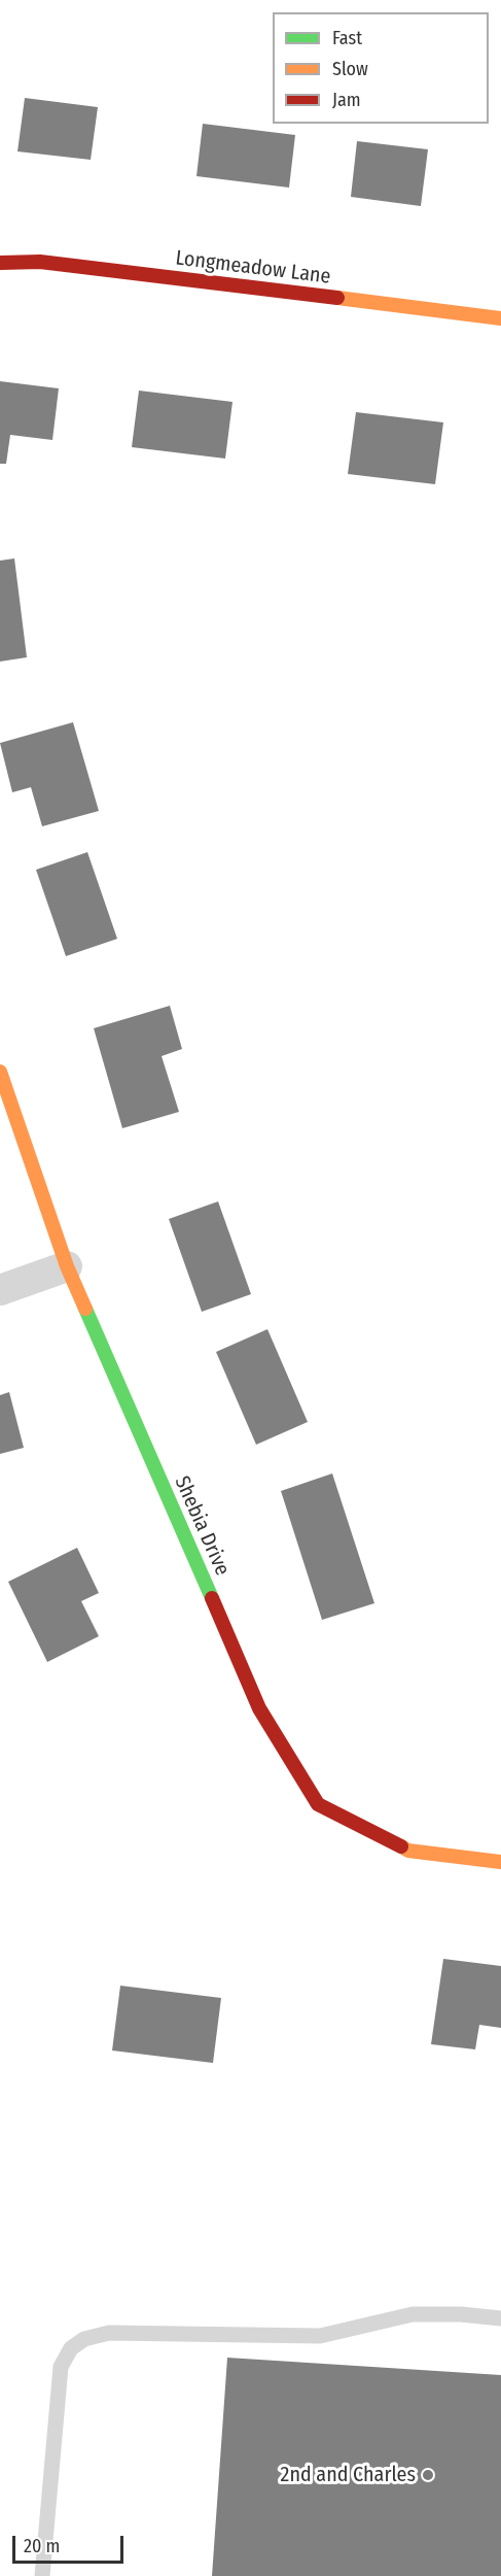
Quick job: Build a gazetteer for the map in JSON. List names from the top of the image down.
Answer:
{
  "streets": {
    "street": ["Longmeadow Lane", "Shebia Drive"]
  },
  "places": ["2nd and Charles"],
  "legend": ["Fast", "Slow", "Jam"],
  "scale_bar": "20 m"
}
